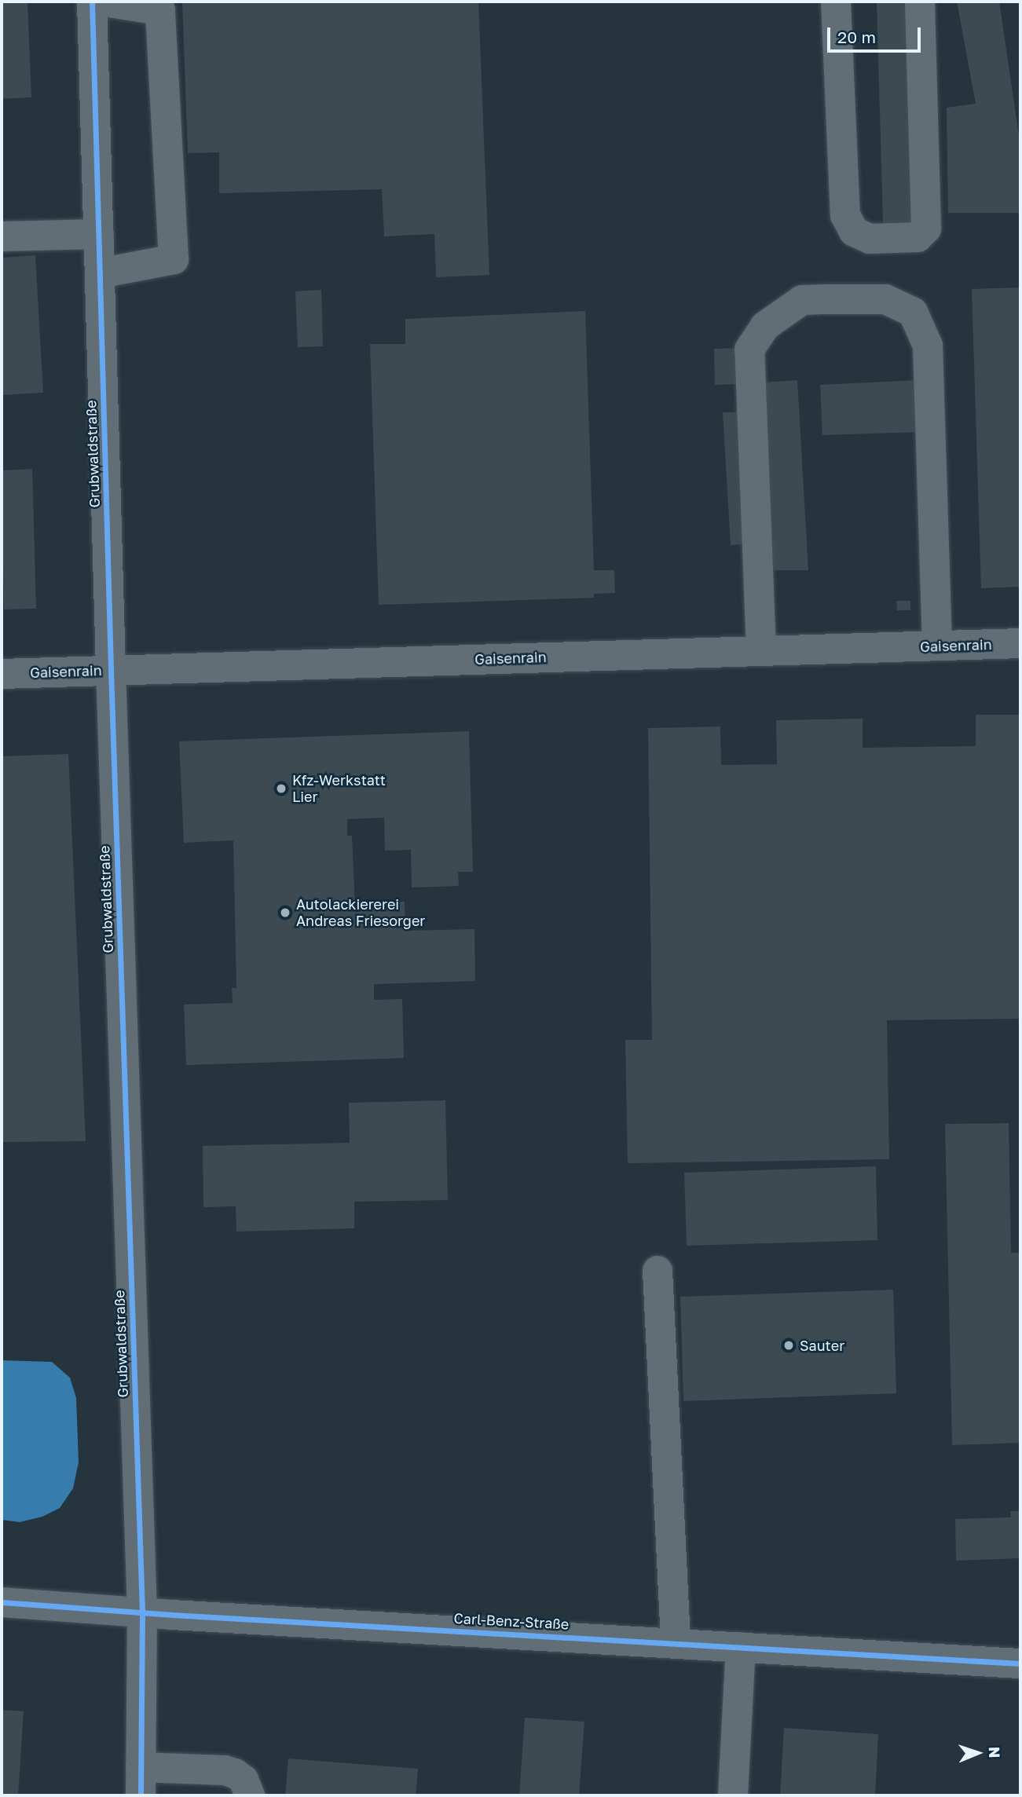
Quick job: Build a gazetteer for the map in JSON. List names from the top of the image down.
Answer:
{
  "streets": {
    "street": ["Grubwaldstraße", "Gaisenrain", "Carl-Benz-Straße"]
  },
  "crossings": [
    ["Grubwaldstraße", "Gaisenrain"],
    ["Grubwaldstraße", "Carl-Benz-Straße"]
  ],
  "places": ["Kfz-Werkstatt Lier", "Autolackiererei Andreas Friesorger", "Sauter"],
  "scale_bar": "20 m",
  "north": "right"
}
